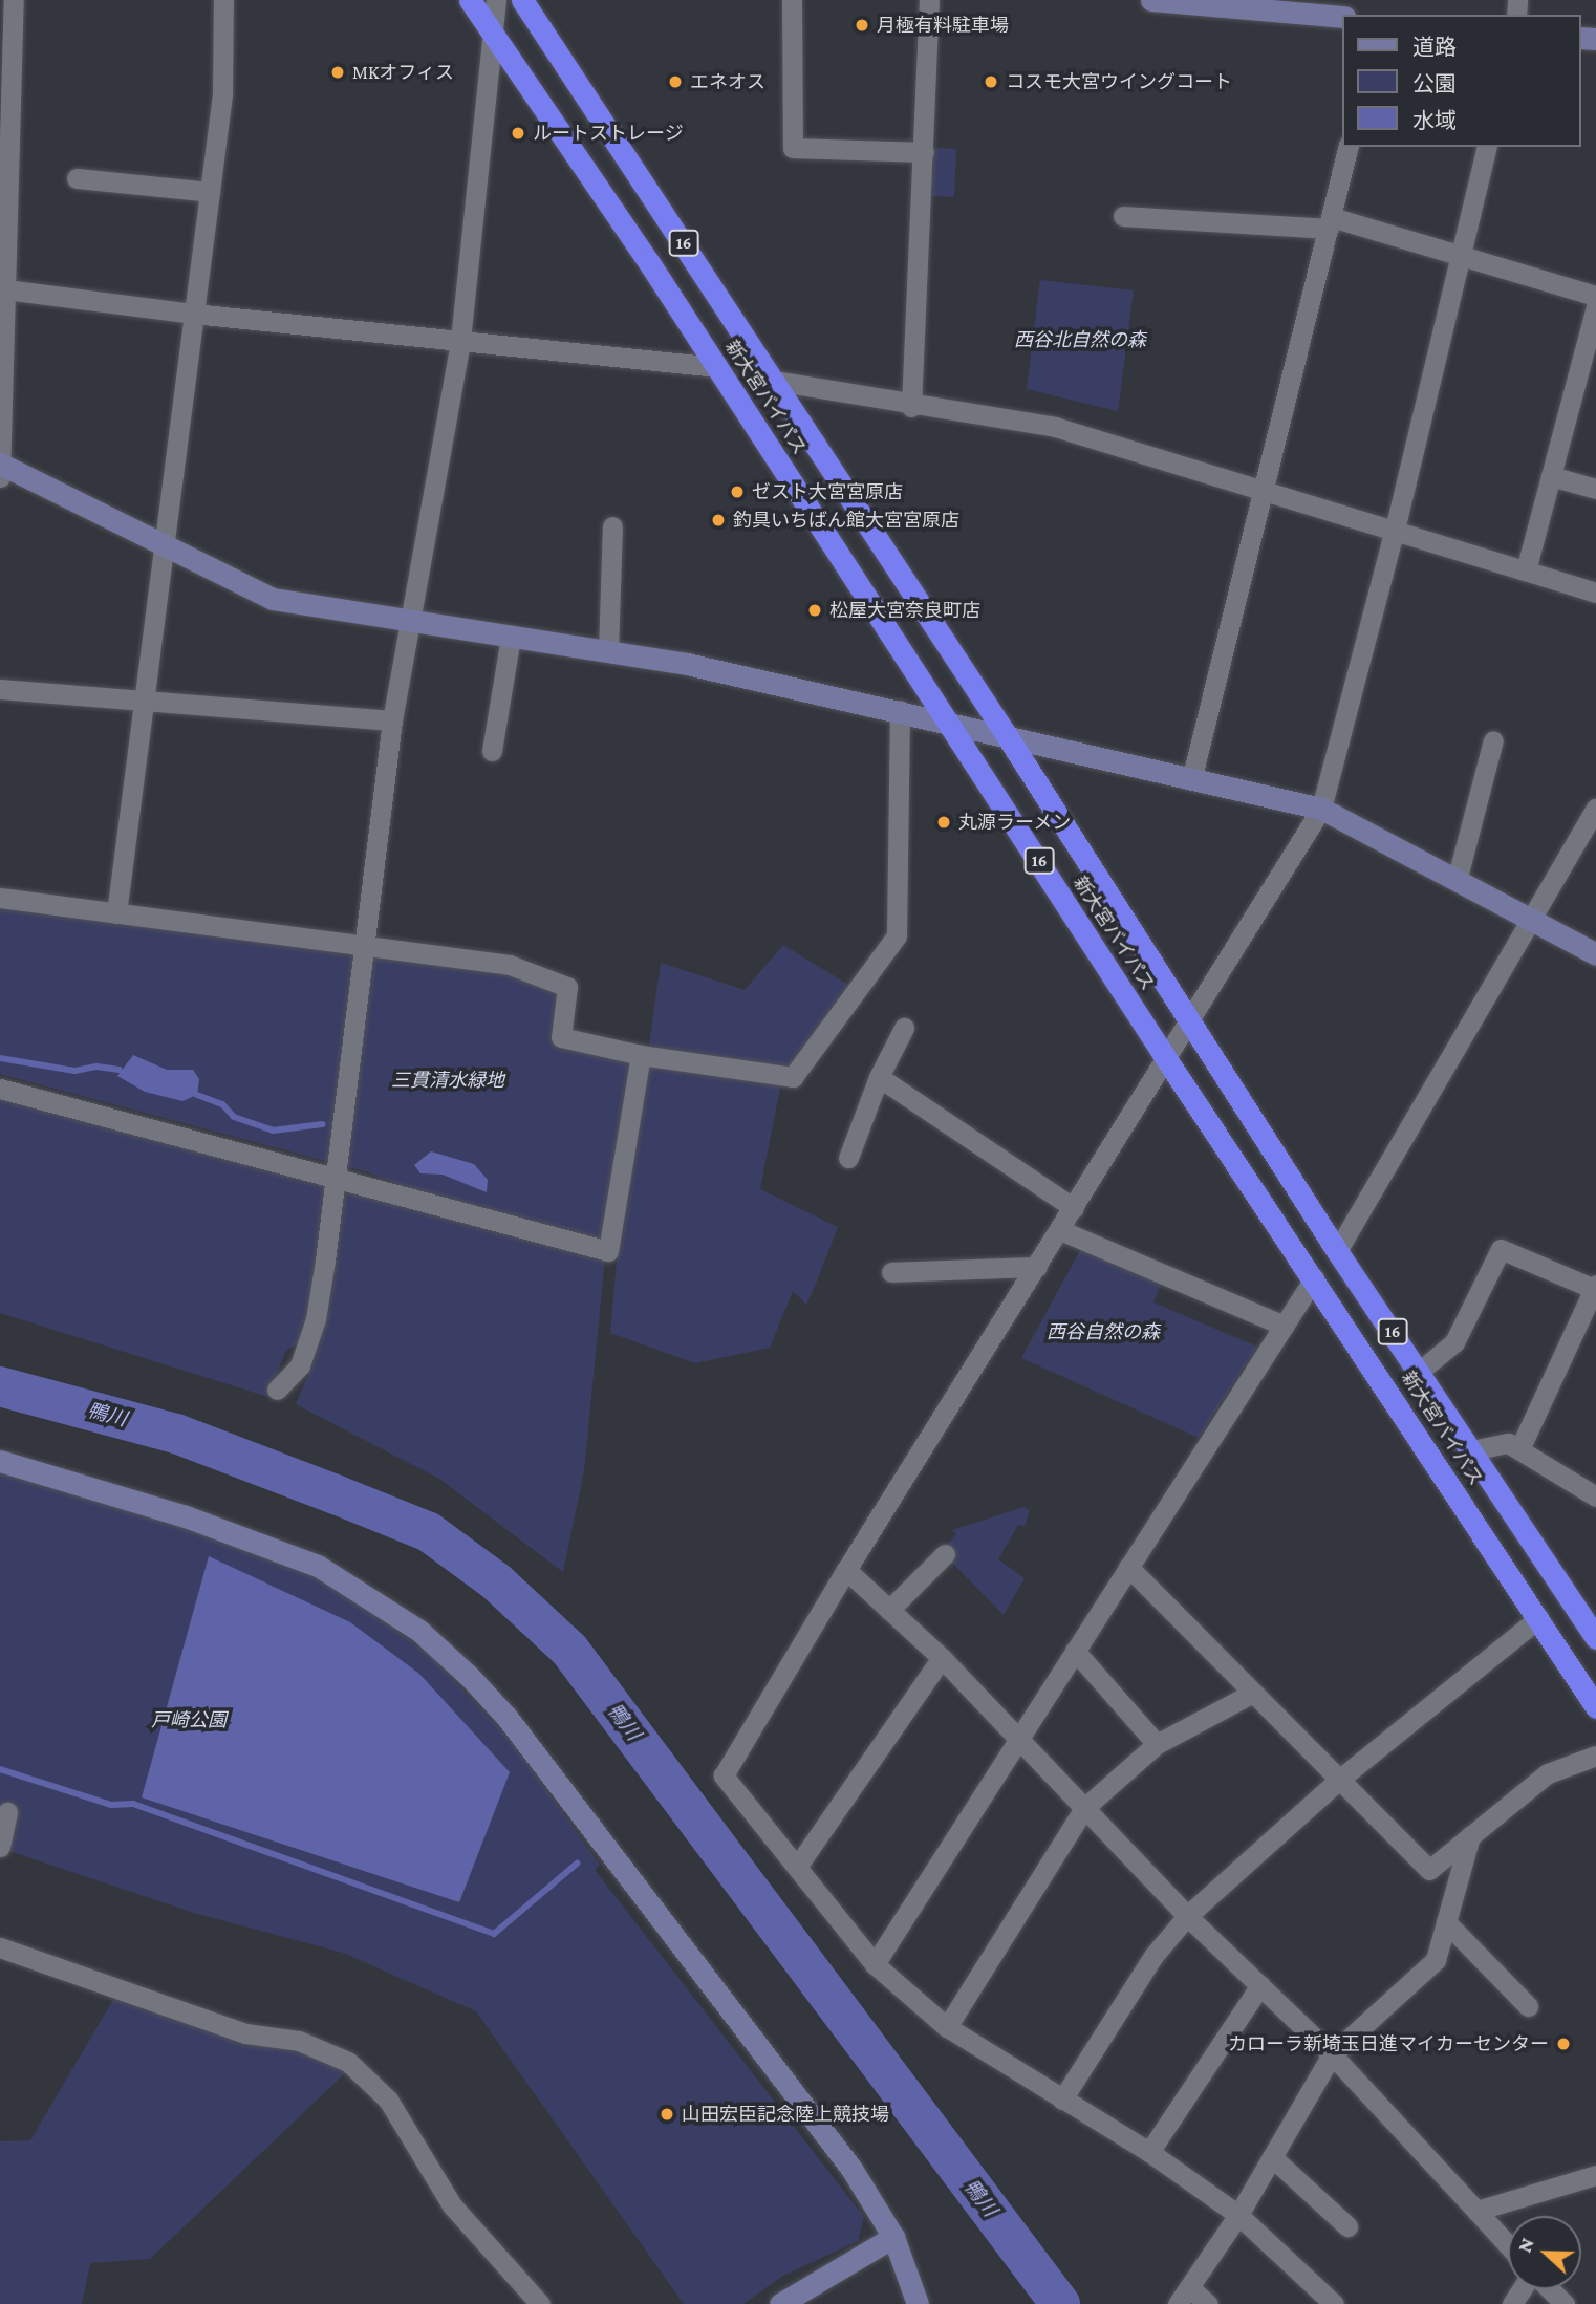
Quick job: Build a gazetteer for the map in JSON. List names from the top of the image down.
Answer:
{
  "streets": {
    "highway": ["16", "新大宮バイパス"]
  },
  "water": ["鴨川"],
  "parks": [
    "西谷北自然の森",
    "三貫清水緑地",
    "西谷自然の森",
    "戸崎公園"
  ],
  "places": [
    "月極有料駐車場",
    "MKオフィス",
    "エネオス",
    "コスモ大宮ウイングコート",
    "ルートストレージ",
    "ゼスト大宮宮原店",
    "釣具いちばん館大宮宮原店",
    "松屋大宮奈良町店",
    "丸源ラーメン",
    "カローラ新埼玉日進マイカーセンター",
    "山田宏臣記念陸上競技場"
  ],
  "legend": ["道路", "公園", "水域"],
  "north": "left"
}
